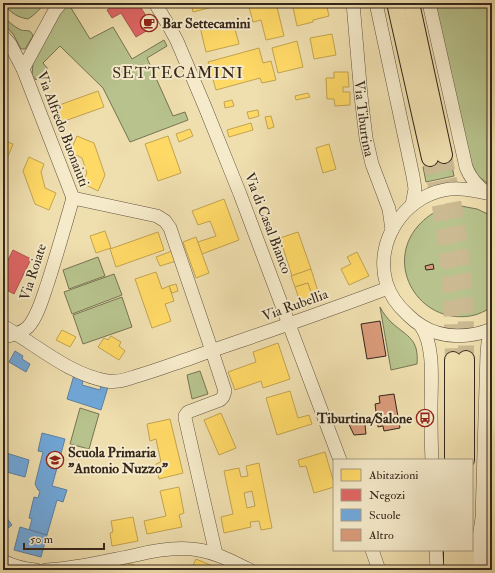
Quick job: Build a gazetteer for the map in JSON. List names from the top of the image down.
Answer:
{
  "streets": {
    "street": [
      "Via Tiburtina",
      "Via Alfredo Buonaiuti",
      "Via di Casal Bianco",
      "Via Roiate",
      "Via Rubellia"
    ]
  },
  "crossings": [
    ["Via Tiburtina", "Via Rubellia"],
    ["Via Alfredo Buonaiuti", "Via Roiate"],
    ["Via Alfredo Buonaiuti", "Via Rubellia"],
    ["Via di Casal Bianco", "Via Rubellia"],
    ["Via Roiate", "Via Rubellia"]
  ],
  "districts": ["SETTECAMINI"],
  "places": {
    "cafe": ["Bar Settecamini"],
    "bus stop": ["Tiburtina/Salone"],
    "school or university": ["Scuola Primaria \"Antonio Nuzzo\""]
  },
  "legend": [
    "Abitazioni",
    "Negozi",
    "Scuole",
    "Altro"
  ],
  "scale_bar": "50 m"
}
